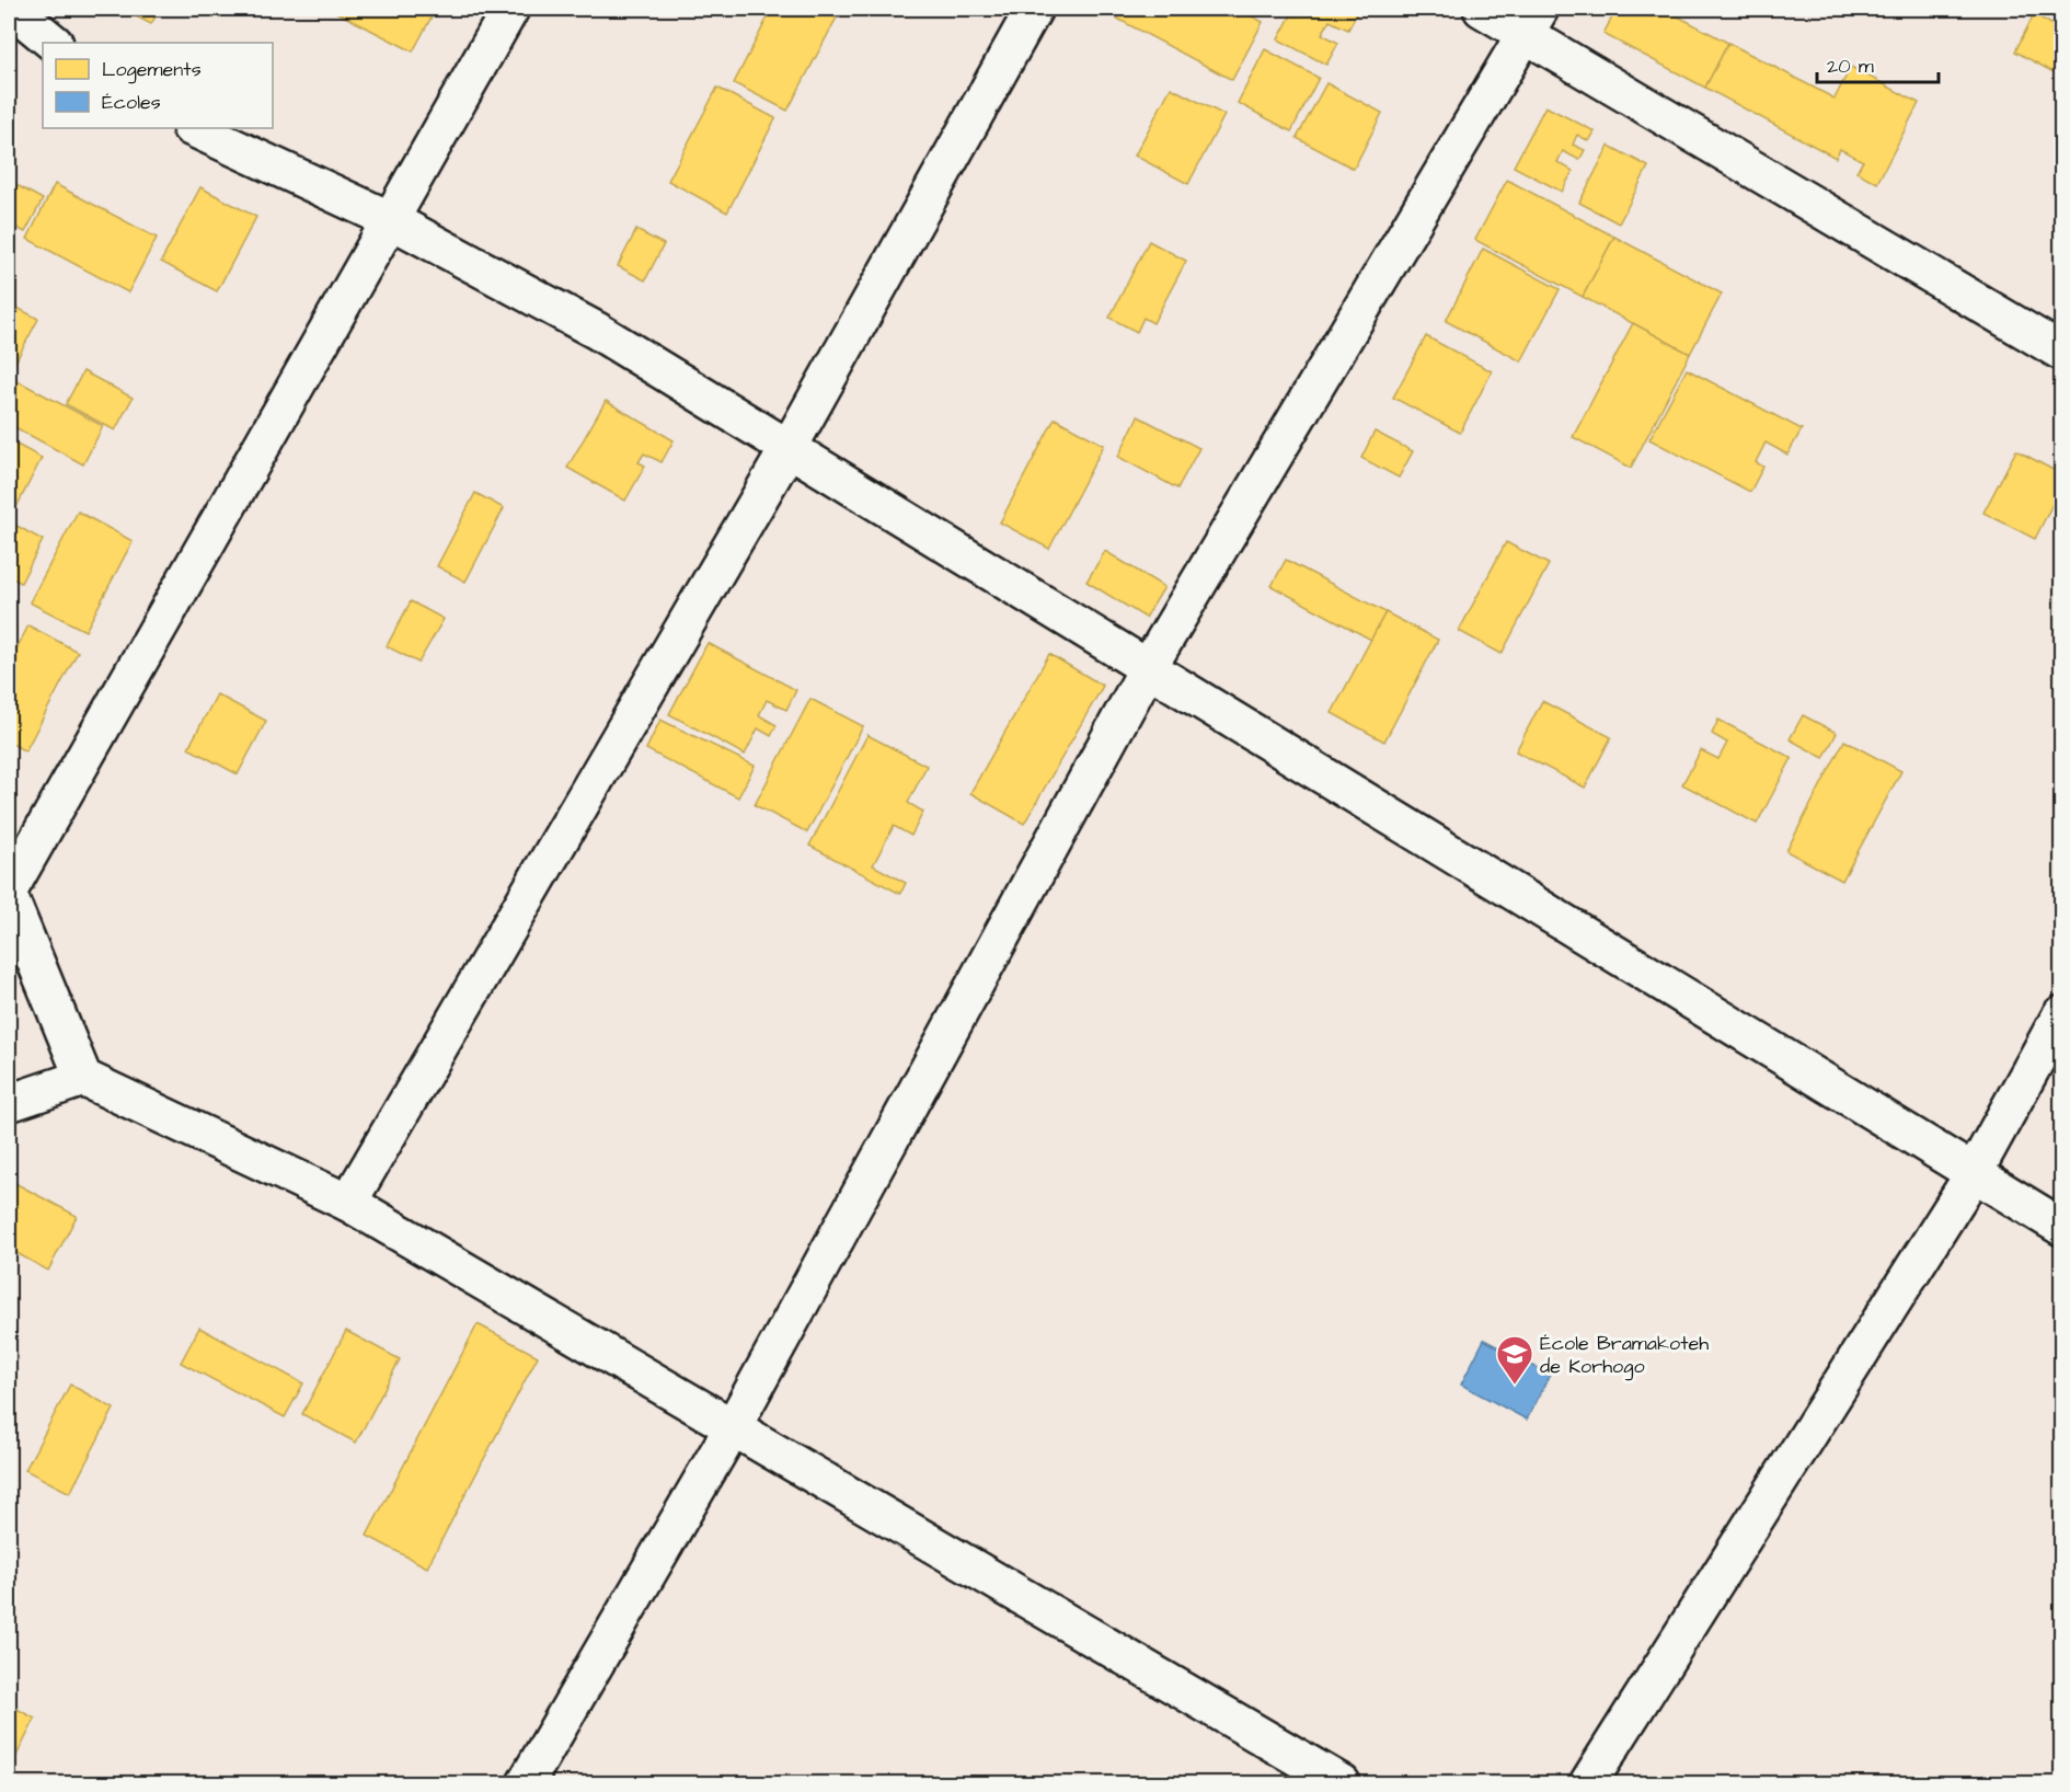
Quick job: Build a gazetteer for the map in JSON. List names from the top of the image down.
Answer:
{
  "places": {
    "school or university": ["École Bramakoteh de Korhogo"]
  },
  "legend": ["Logements", "Écoles"],
  "scale_bar": "20 m"
}
